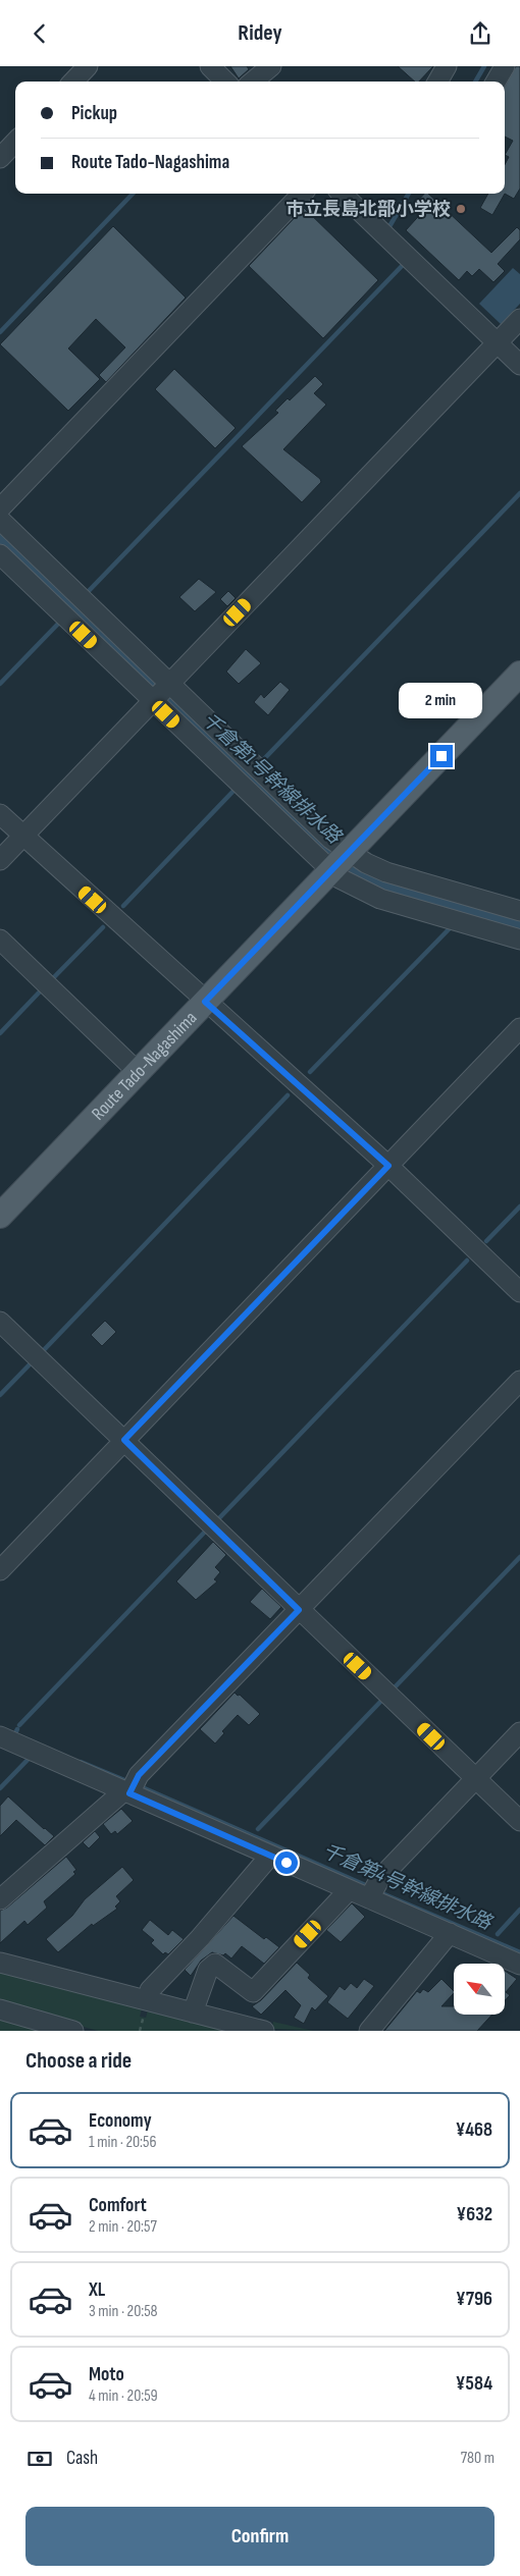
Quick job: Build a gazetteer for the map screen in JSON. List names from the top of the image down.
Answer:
{
  "streets": {
    "main road": ["Route Tado-Nagashima"]
  },
  "water": ["千倉第1号幹線排水路", "千倉第4号幹線排水路"],
  "places": ["市立長島北部小学校"],
  "north": "top left",
  "page": {
    "header": "Ridey",
    "banner": ["Pickup", "Route Tado-Nagashima"],
    "bubble": "2 min",
    "heading": "Choose a ride",
    "list": [
      {
        "name": "Economy",
        "note": "1 min · 20:56",
        "value": "¥468"
      },
      {
        "name": "Comfort",
        "note": "2 min · 20:57",
        "value": "¥632"
      },
      {
        "name": "XL",
        "note": "3 min · 20:58",
        "value": "¥796"
      },
      {
        "name": "Moto",
        "note": "4 min · 20:59",
        "value": "¥584"
      }
    ],
    "pay": ["Cash", "780 m"],
    "buttons": "Confirm"
  }
}
